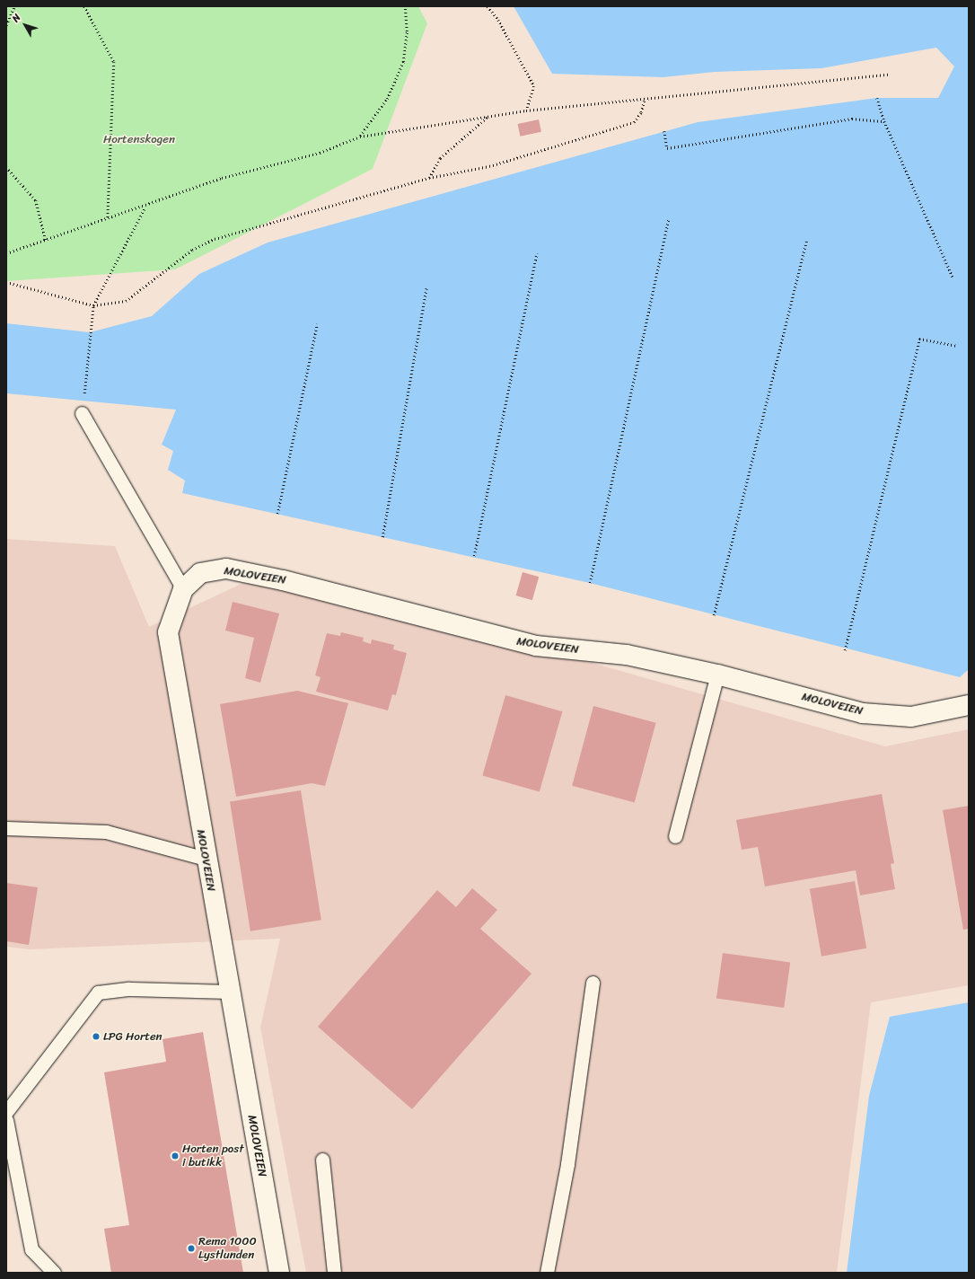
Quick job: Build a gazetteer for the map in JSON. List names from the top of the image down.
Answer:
{
  "streets": {
    "street": ["MOLOVEIEN"]
  },
  "parks": ["Hortenskogen"],
  "places": ["LPG Horten", "Horten post i butikk", "Rema 1000 Lystlunden"],
  "north": "top left"
}
